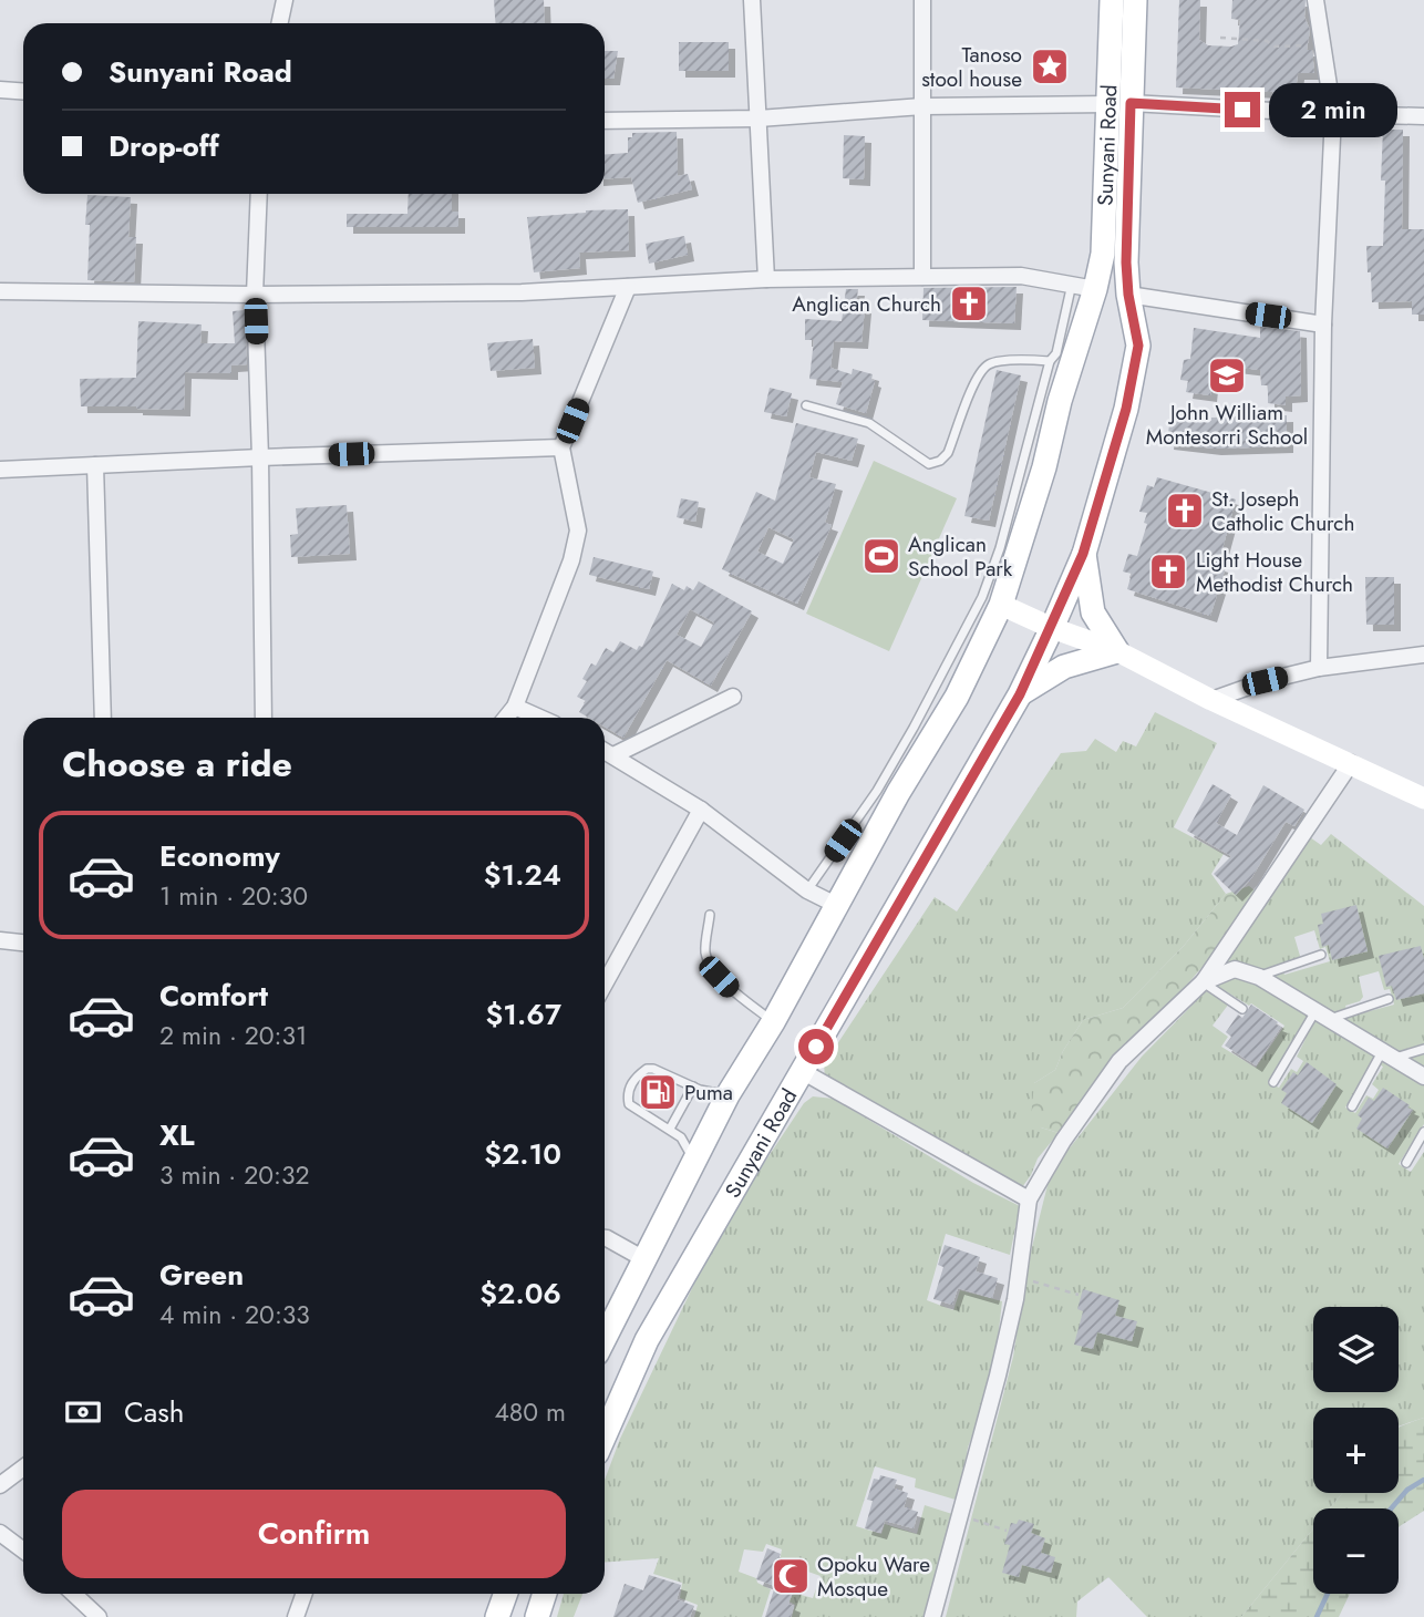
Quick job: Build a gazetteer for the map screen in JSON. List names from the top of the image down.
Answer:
{
  "streets": {
    "main road": ["Sunyani Road"]
  },
  "places": {
    "place": ["Tanoso stool house"],
    "church": ["Anglican Church", "St. Joseph Catholic Church", "Light House Methodist Church"],
    "school or university": ["John William Montesorri School"],
    "sports": ["Anglican School Park"],
    "fuel station": ["Puma"],
    "mosque": ["Opoku Ware Mosque"]
  },
  "page": {
    "banner": ["Sunyani Road", "Drop-off"],
    "bubble": "2 min",
    "heading": "Choose a ride",
    "list": [
      {
        "name": "Economy",
        "note": "1 min · 20:30",
        "value": "$1.24"
      },
      {
        "name": "Comfort",
        "note": "2 min · 20:31",
        "value": "$1.67"
      },
      {
        "name": "XL",
        "note": "3 min · 20:32",
        "value": "$2.10"
      },
      {
        "name": "Green",
        "note": "4 min · 20:33",
        "value": "$2.06"
      }
    ],
    "map_buttons": ["+", "−"],
    "pay": ["Cash", "480 m"],
    "buttons": "Confirm"
  }
}
